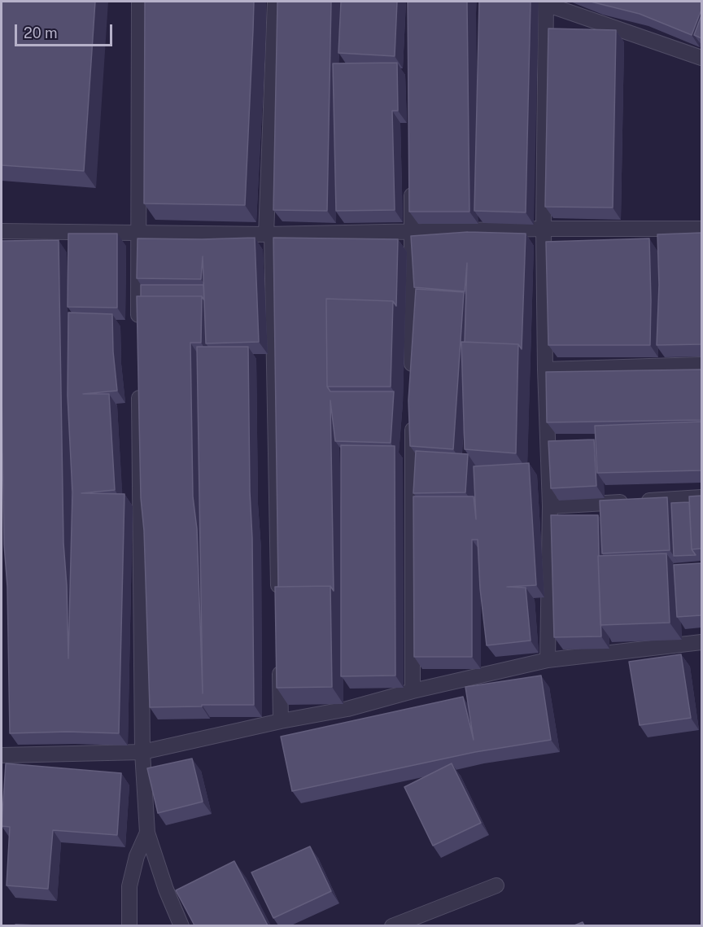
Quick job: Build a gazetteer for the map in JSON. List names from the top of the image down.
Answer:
{
  "scale_bar": "20 m"
}
